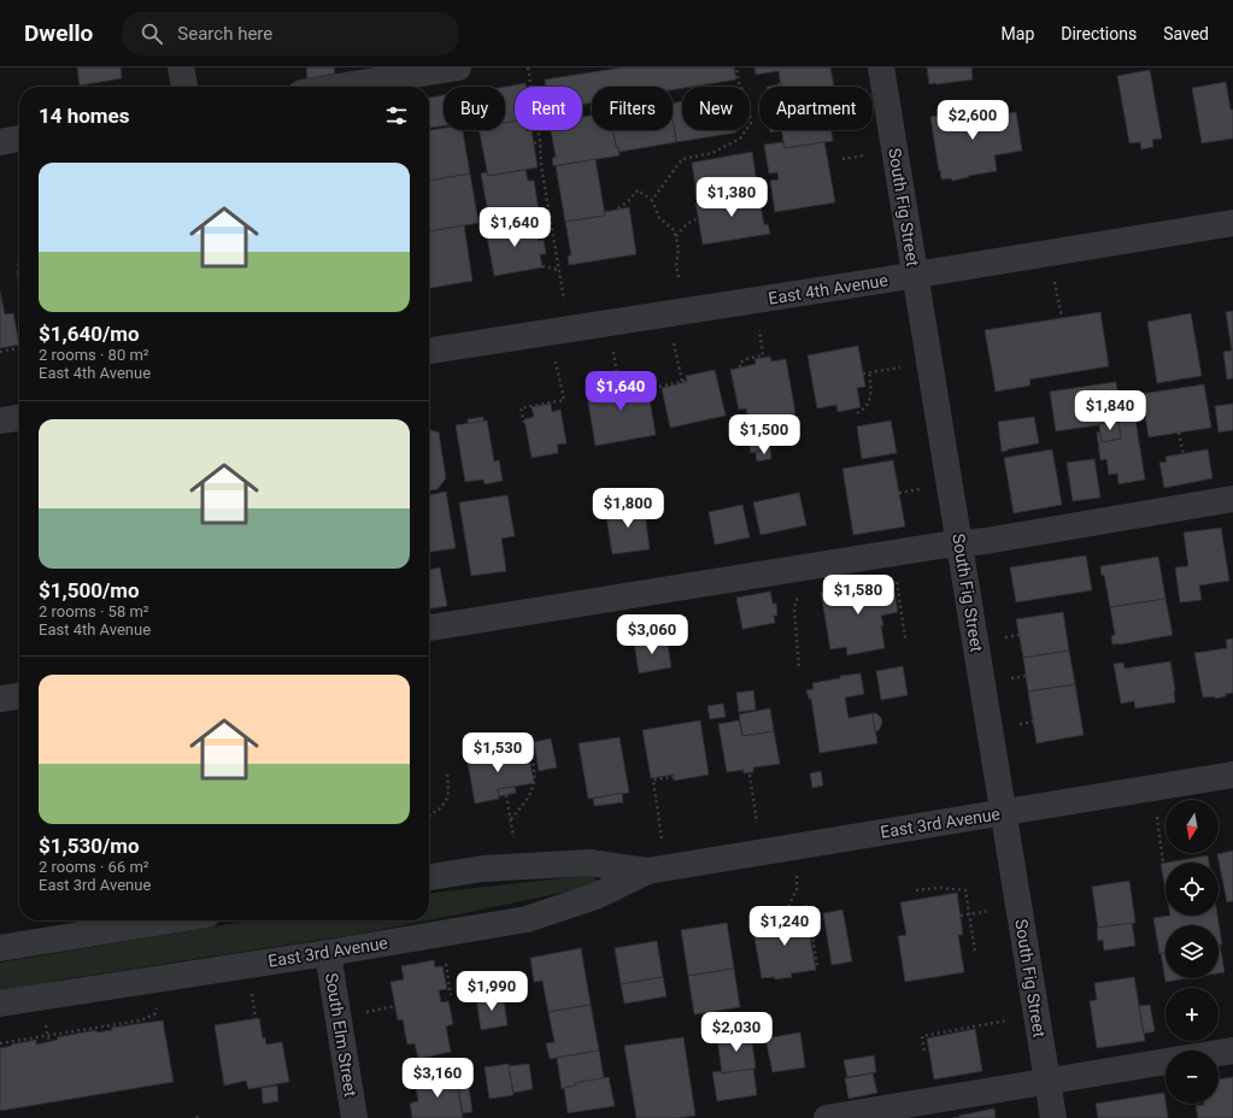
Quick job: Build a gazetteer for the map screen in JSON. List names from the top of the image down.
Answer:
{
  "streets": {
    "street": [
      "South Fig Street",
      "East 4th Avenue",
      "East 3rd Avenue",
      "South Elm Street"
    ]
  },
  "crossings": [
    ["South Fig Street", "East 4th Avenue"],
    ["South Fig Street", "East 3rd Avenue"],
    ["East 3rd Avenue", "South Elm Street"]
  ],
  "north": "bottom",
  "page": {
    "header": "Dwello",
    "search": "Search here",
    "nav": ["Map", "Directions", "Saved"],
    "chip": [
      "Buy",
      "Rent",
      "Filters",
      "New",
      "Apartment"
    ],
    "heading": "14 homes",
    "price": [
      "$2,600",
      "$1,380",
      "$1,640",
      "$1,640",
      "$1,840",
      "$1,500",
      "$1,800",
      "$1,580",
      "$3,060",
      "$1,530",
      "$1,240",
      "$1,990",
      "$2,030",
      "$3,160"
    ],
    "list": [
      {
        "name": "$1,640/mo",
        "note": "2 rooms · 80 m² · East 4th Avenue"
      },
      {
        "name": "$1,500/mo",
        "note": "2 rooms · 58 m² · East 4th Avenue"
      },
      {
        "name": "$1,530/mo",
        "note": "2 rooms · 66 m² · East 3rd Avenue"
      }
    ],
    "map_buttons": ["+", "−"]
  }
}
